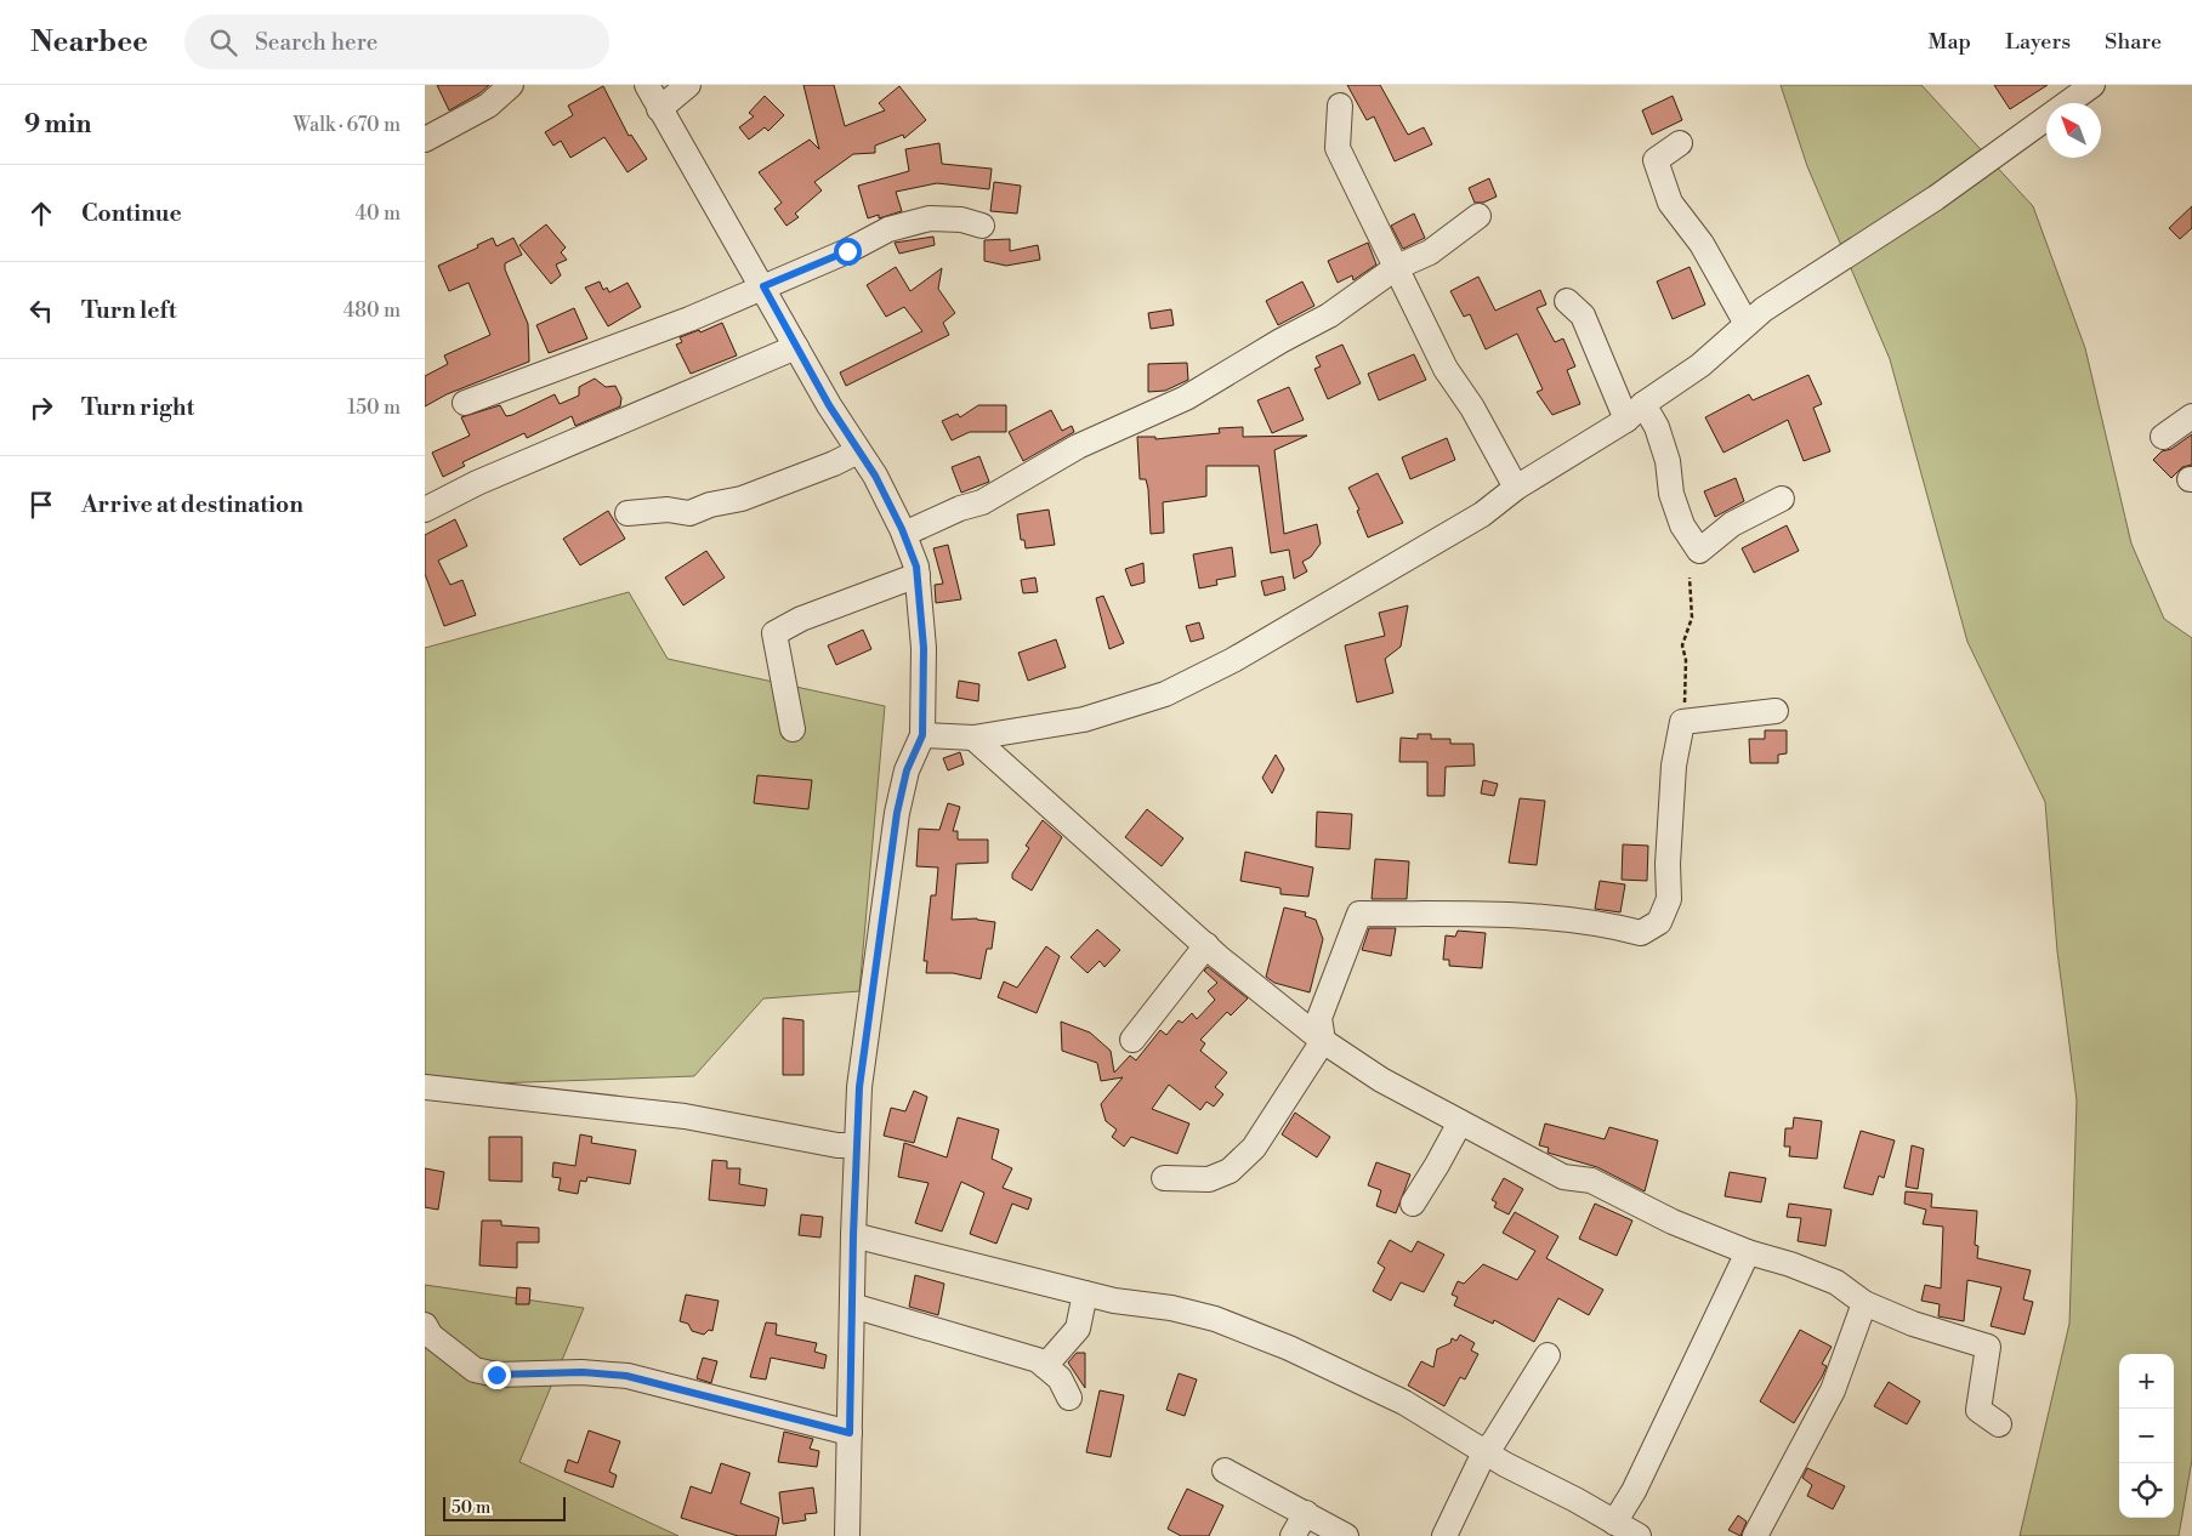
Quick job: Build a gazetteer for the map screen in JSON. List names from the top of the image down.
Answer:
{
  "scale_bar": "50 m",
  "north": "top left",
  "page": {
    "header": "Nearbee",
    "search": "Search here",
    "nav": ["Map", "Layers", "Share"],
    "heading": ["9 min", "Walk · 670 m"],
    "list": [
      ["Continue", "40 m"],
      ["Turn left", "480 m"],
      ["Turn right", "150 m"],
      "Arrive at destination"
    ],
    "map_buttons": ["+", "−"],
    "scale": "50 m"
  }
}
